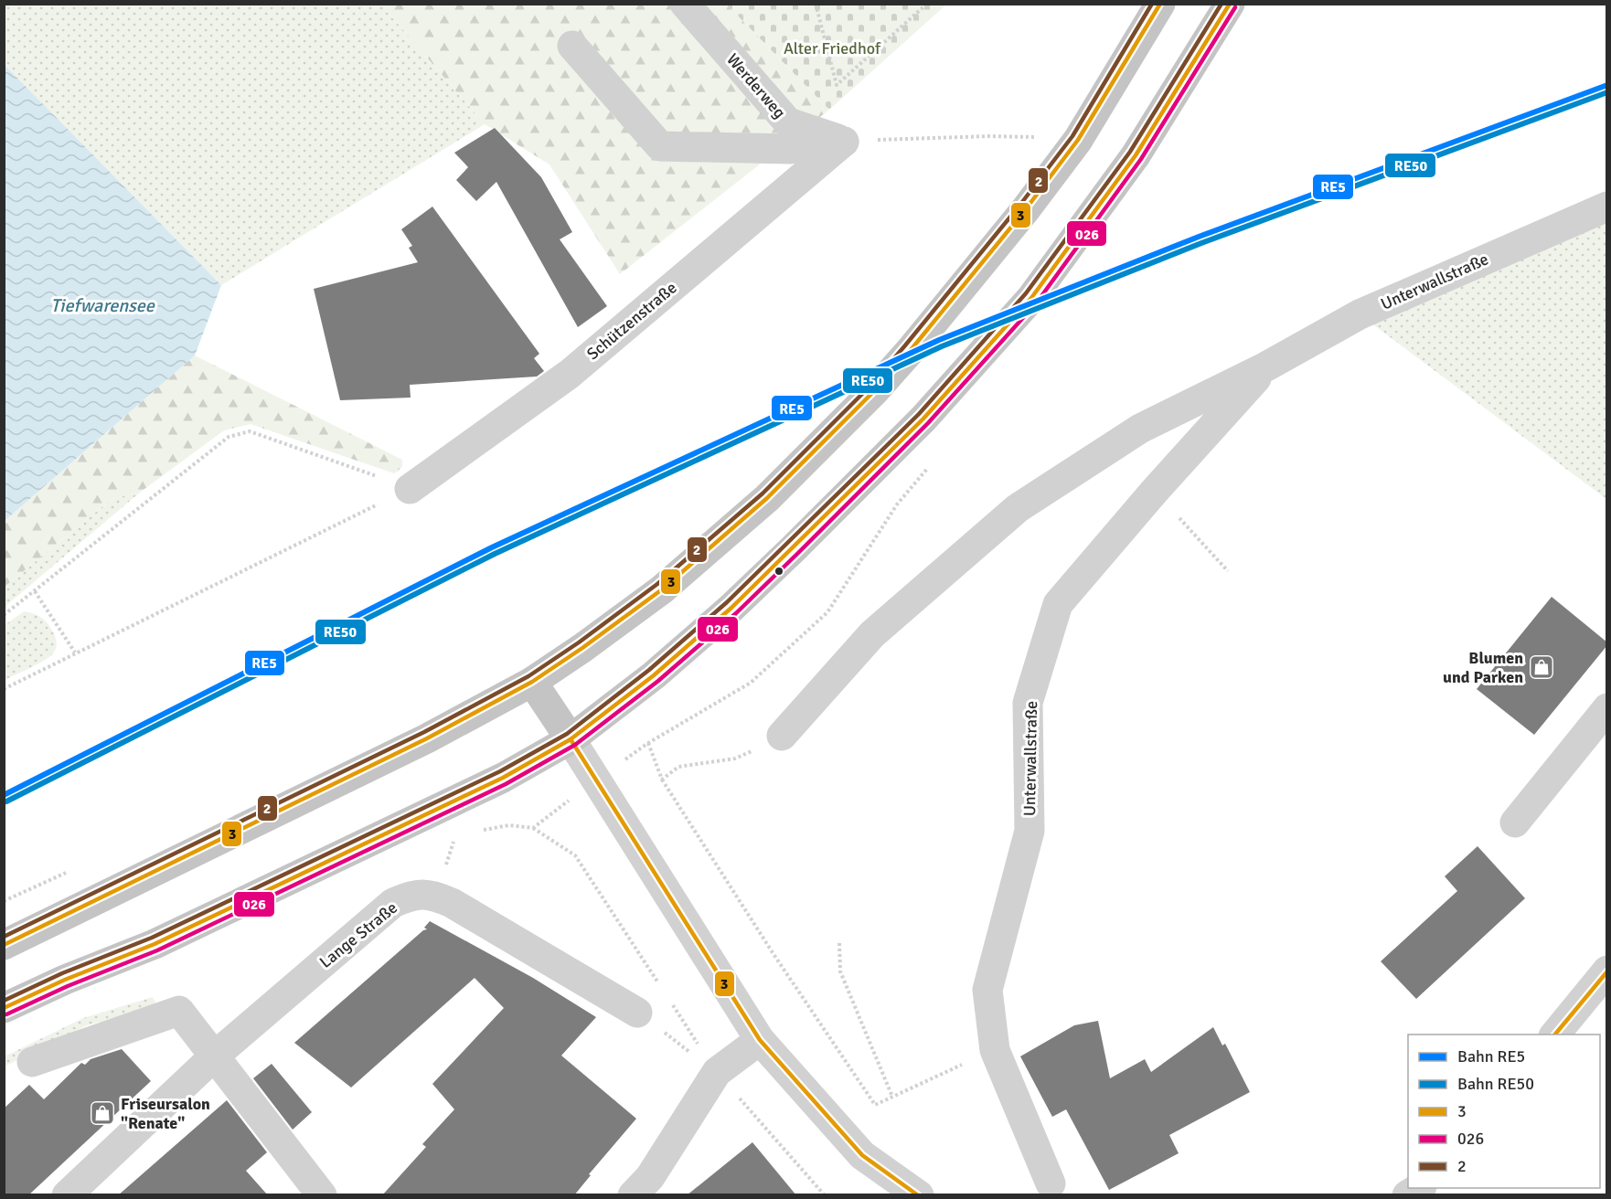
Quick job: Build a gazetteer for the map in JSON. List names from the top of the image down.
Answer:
{
  "streets": {
    "street": [
      "Werderweg",
      "Unterwallstraße",
      "Schützenstraße",
      "Lange Straße"
    ]
  },
  "crossings": [
    ["Werderweg", "Schützenstraße"]
  ],
  "water": ["Tiefwarensee"],
  "parks": ["Alter Friedhof"],
  "places": {
    "shop": ["Blumen und Parken", "Friseursalon \"Renate\""]
  },
  "lines": [
    "transit line 3",
    "transit line 2",
    "transit line 026",
    "rail line RE5",
    "rail line RE50"
  ],
  "legend": [
    "Bahn RE5",
    "Bahn RE50",
    "3",
    "026",
    "2"
  ]
}
